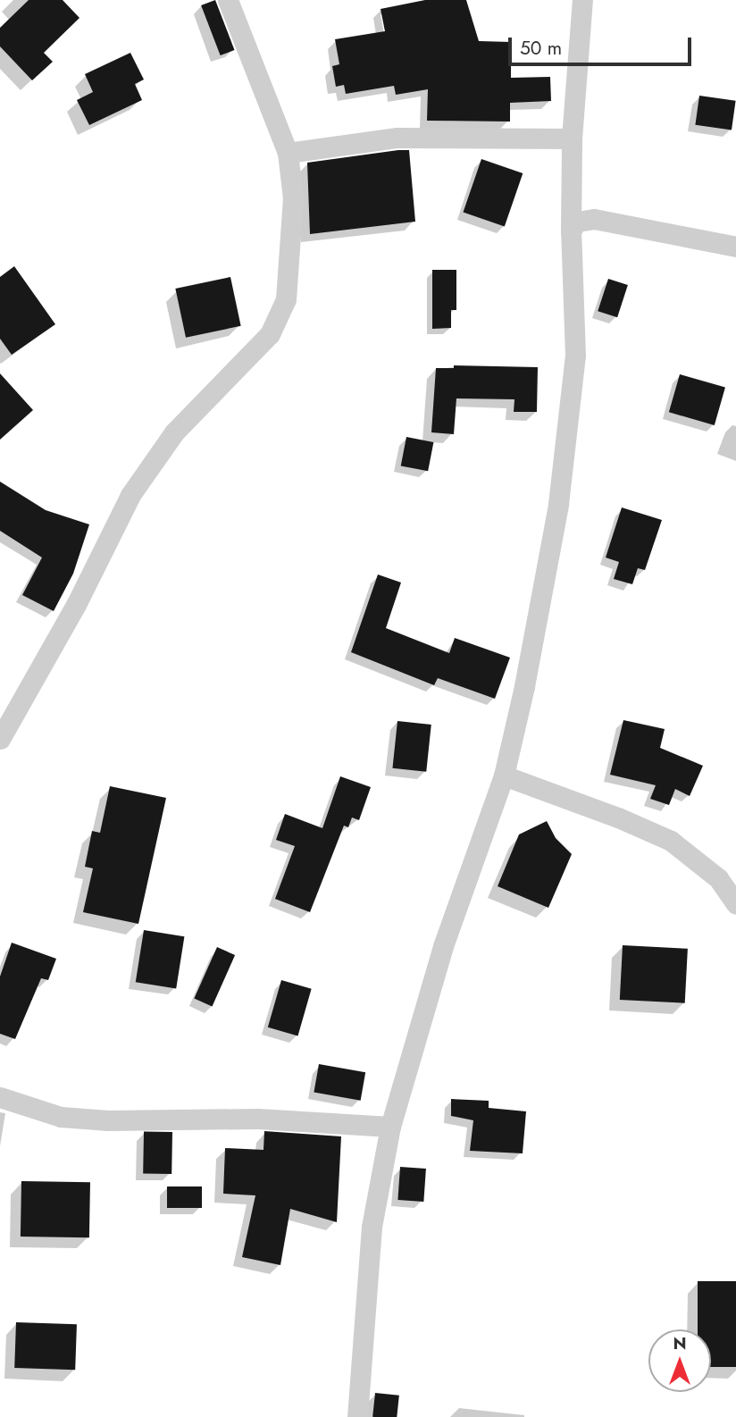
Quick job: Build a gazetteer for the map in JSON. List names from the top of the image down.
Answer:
{
  "scale_bar": "50 m",
  "north": "top"
}
